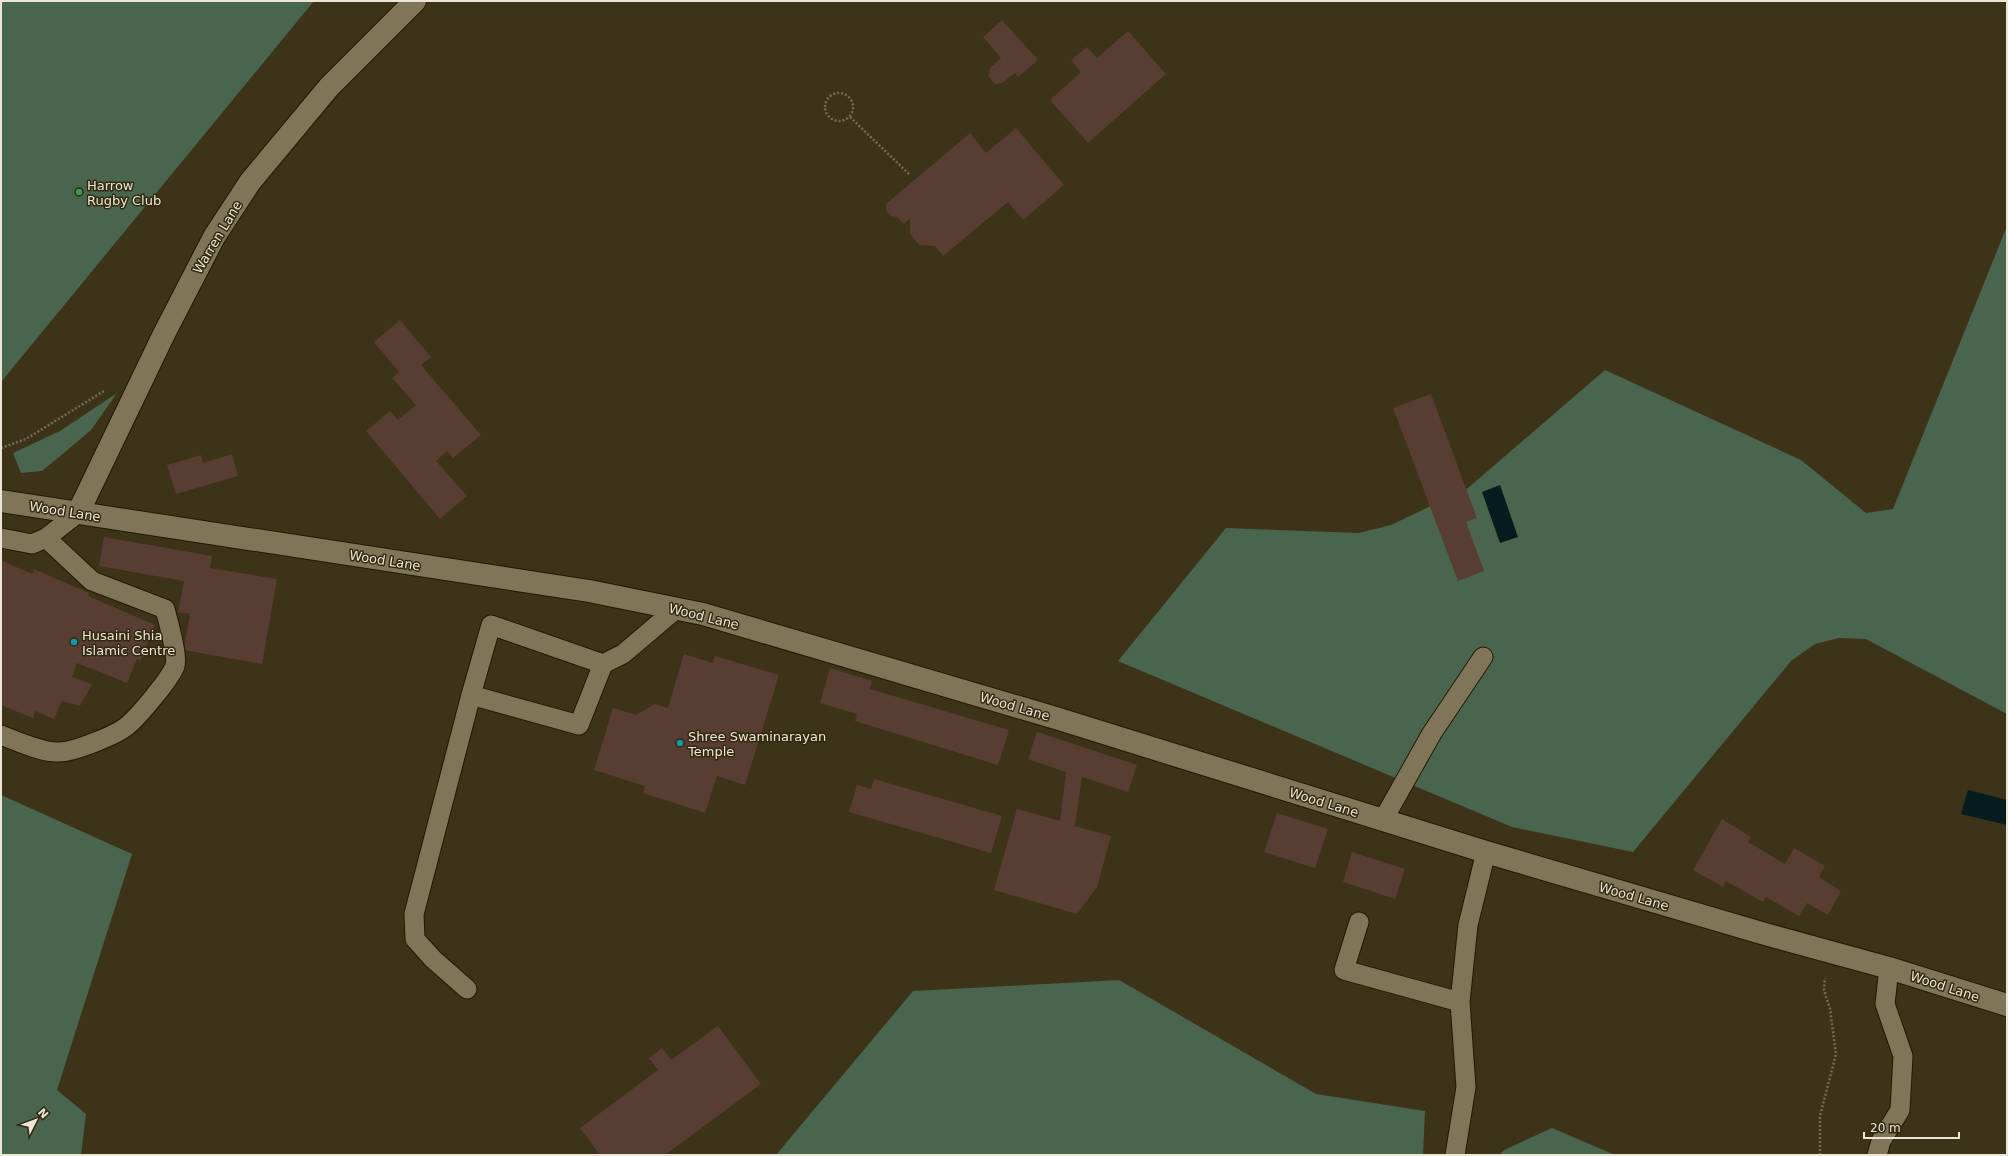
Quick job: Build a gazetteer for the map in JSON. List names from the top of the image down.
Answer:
{
  "streets": {
    "street": ["Warren Lane", "Wood Lane"]
  },
  "crossings": [
    ["Warren Lane", "Wood Lane"]
  ],
  "places": ["Harrow Rugby Club", "Husaini Shia Islamic Centre", "Shree Swaminarayan Temple"],
  "scale_bar": "20 m",
  "north": "top right"
}
